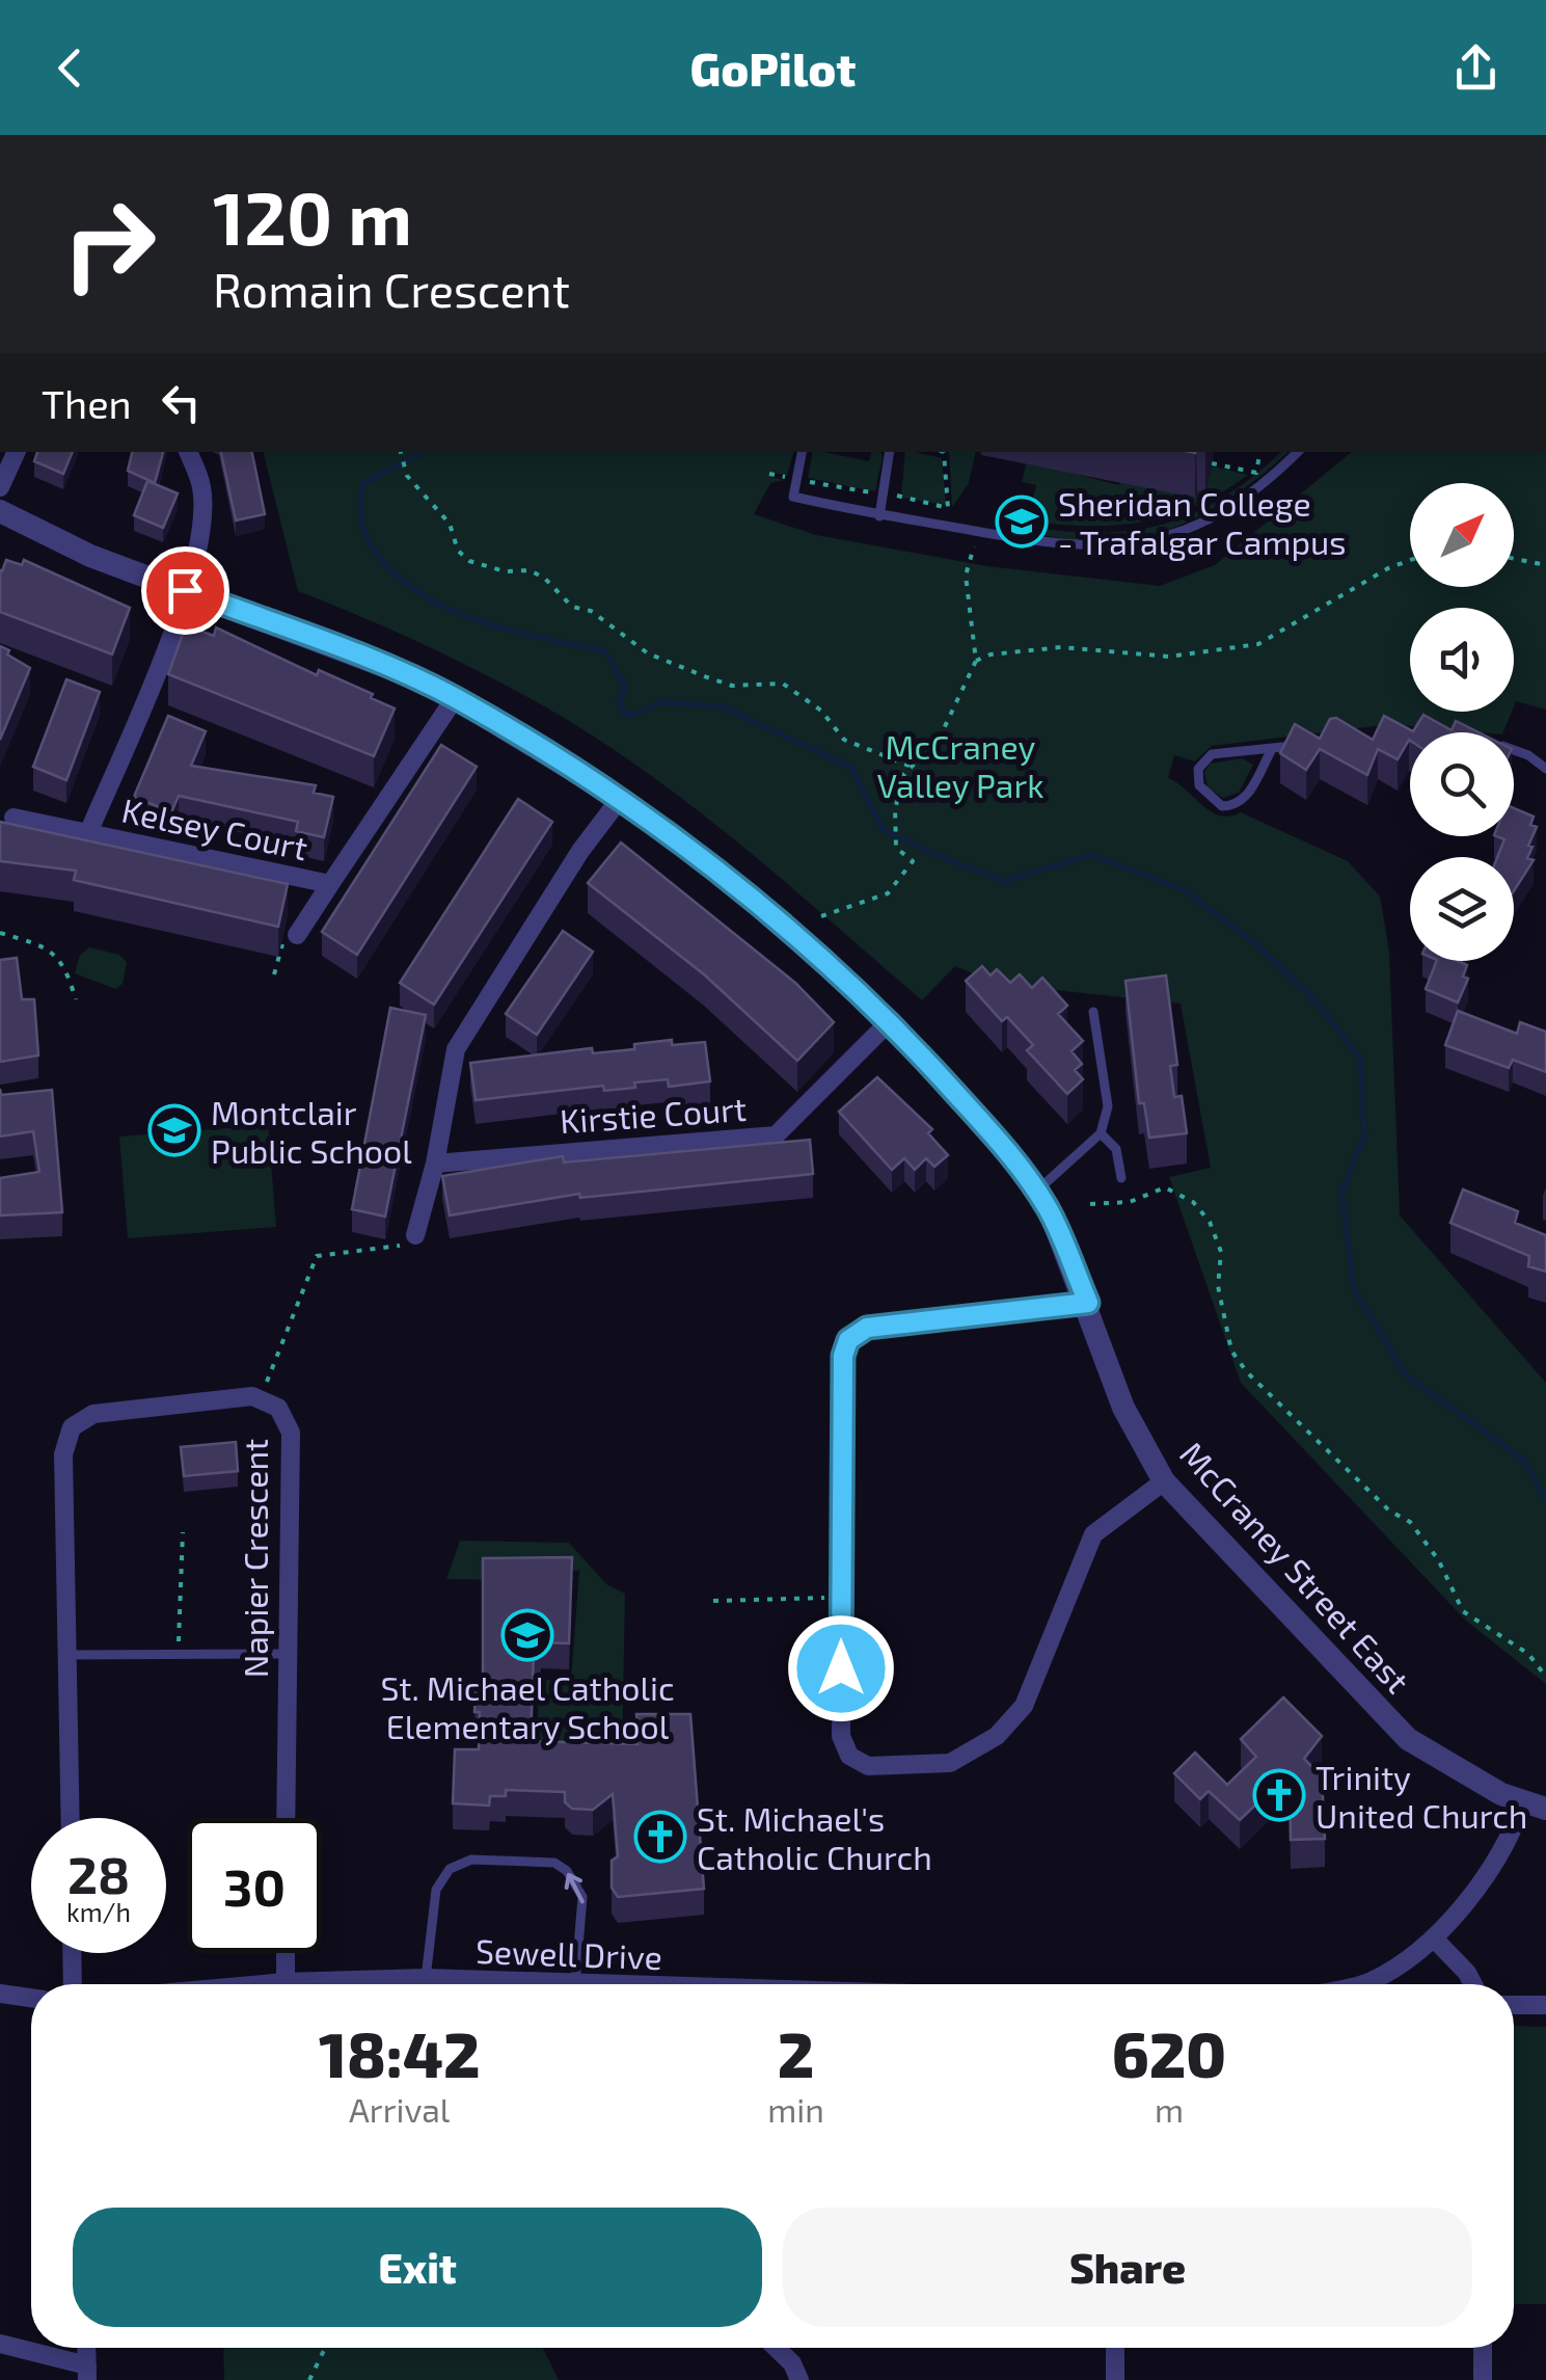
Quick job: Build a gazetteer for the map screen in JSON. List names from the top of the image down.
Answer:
{
  "streets": {
    "street": [
      "Kelsey Court",
      "Kirstie Court",
      "Napier Crescent",
      "McCraney Street East",
      "Sewell Drive"
    ]
  },
  "crossings": [
    ["Kelsey Court", "McCraney Street East"],
    ["Kirstie Court", "McCraney Street East"]
  ],
  "parks": ["McCraney Valley Park"],
  "places": {
    "school or university": ["Sheridan College - Trafalgar Campus", "Montclair Public School", "St. Michael Catholic Elementary School"],
    "church": ["Trinity United Church", "St. Michael's Catholic Church"]
  },
  "north": "top right",
  "page": {
    "header": "GoPilot",
    "turn": ["120 m", "Romain Crescent"],
    "then": "Then",
    "speed": "28 km/h",
    "limit": "30",
    "eta": [
      "18:42",
      "Arrival",
      "2",
      "min",
      "620",
      "m"
    ],
    "buttons": ["Exit", "Share"]
  }
}
